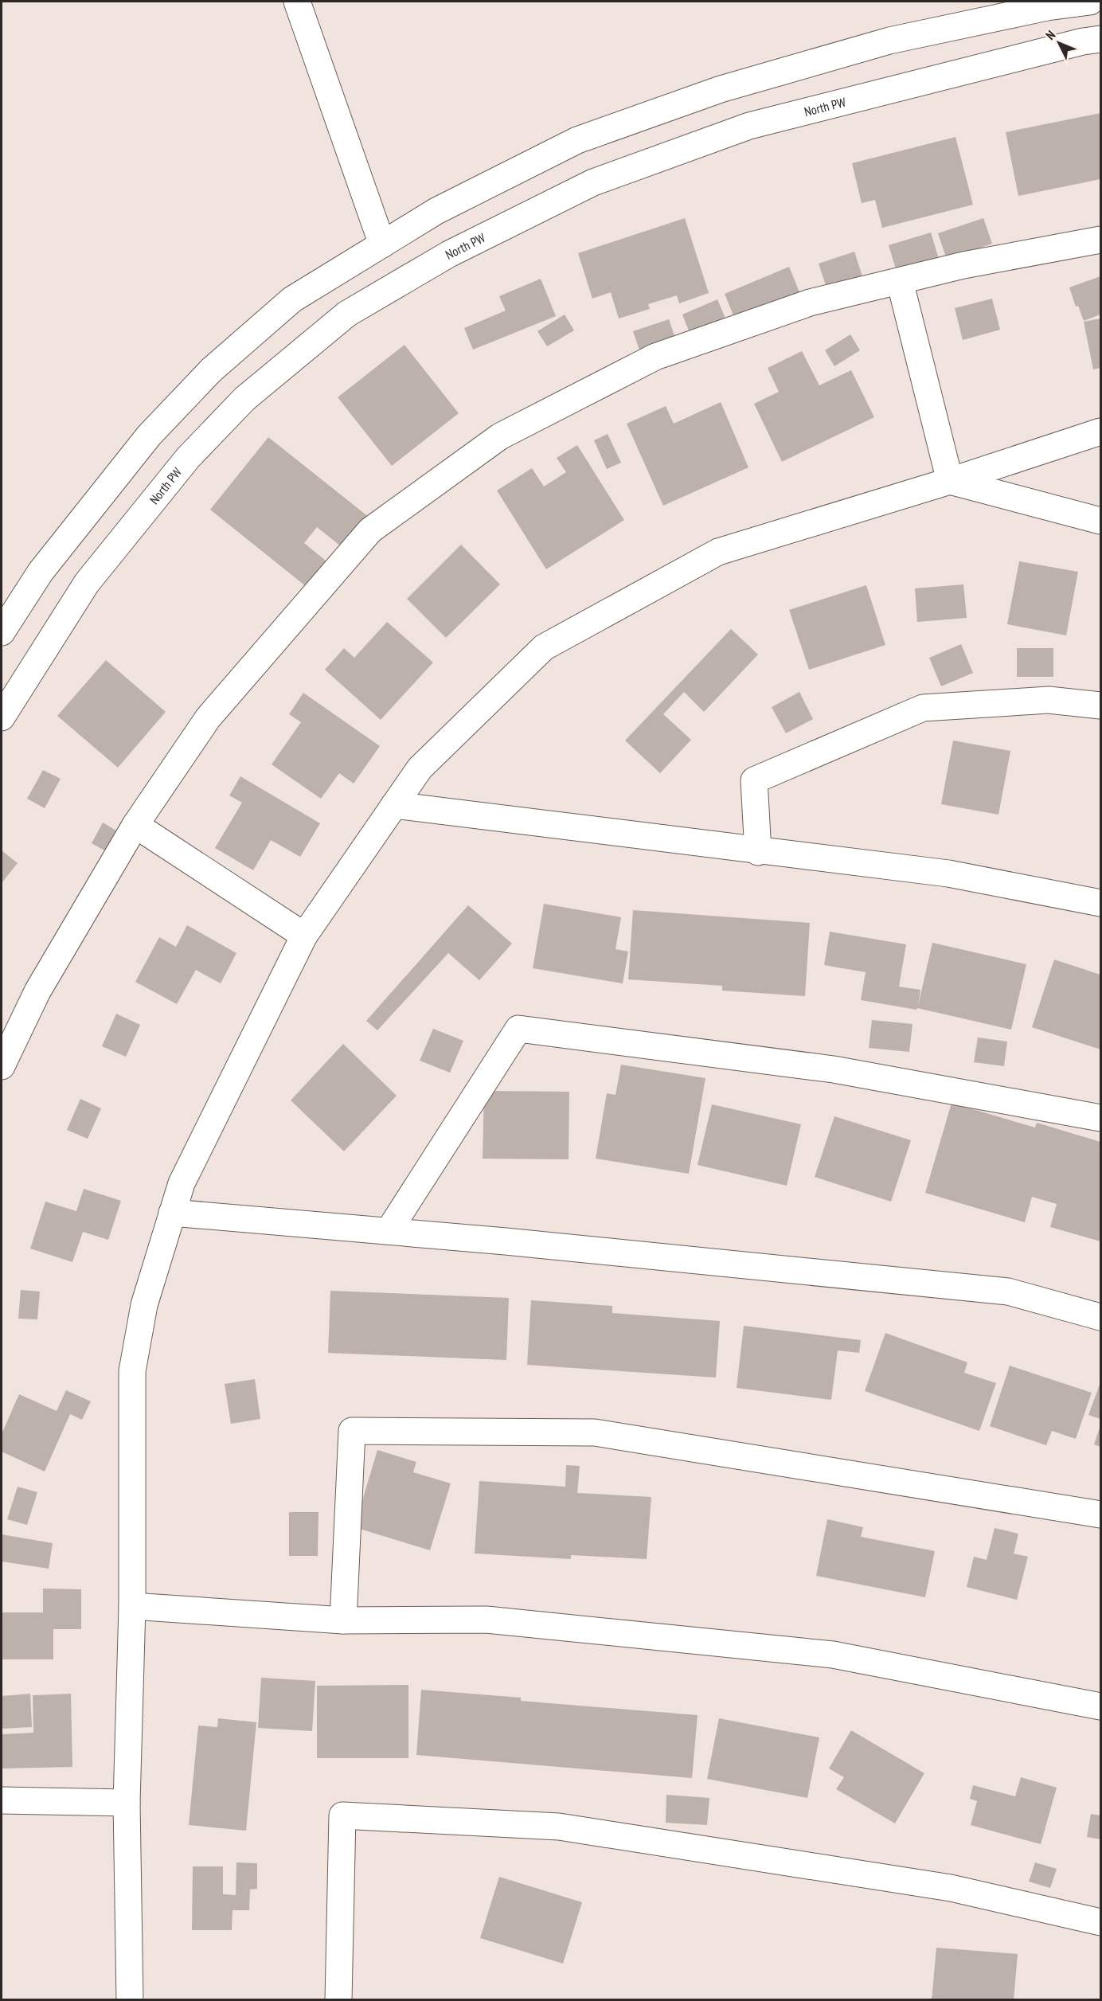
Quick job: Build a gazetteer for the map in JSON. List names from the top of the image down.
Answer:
{
  "streets": {
    "street": ["North PW"]
  },
  "north": "top left"
}
